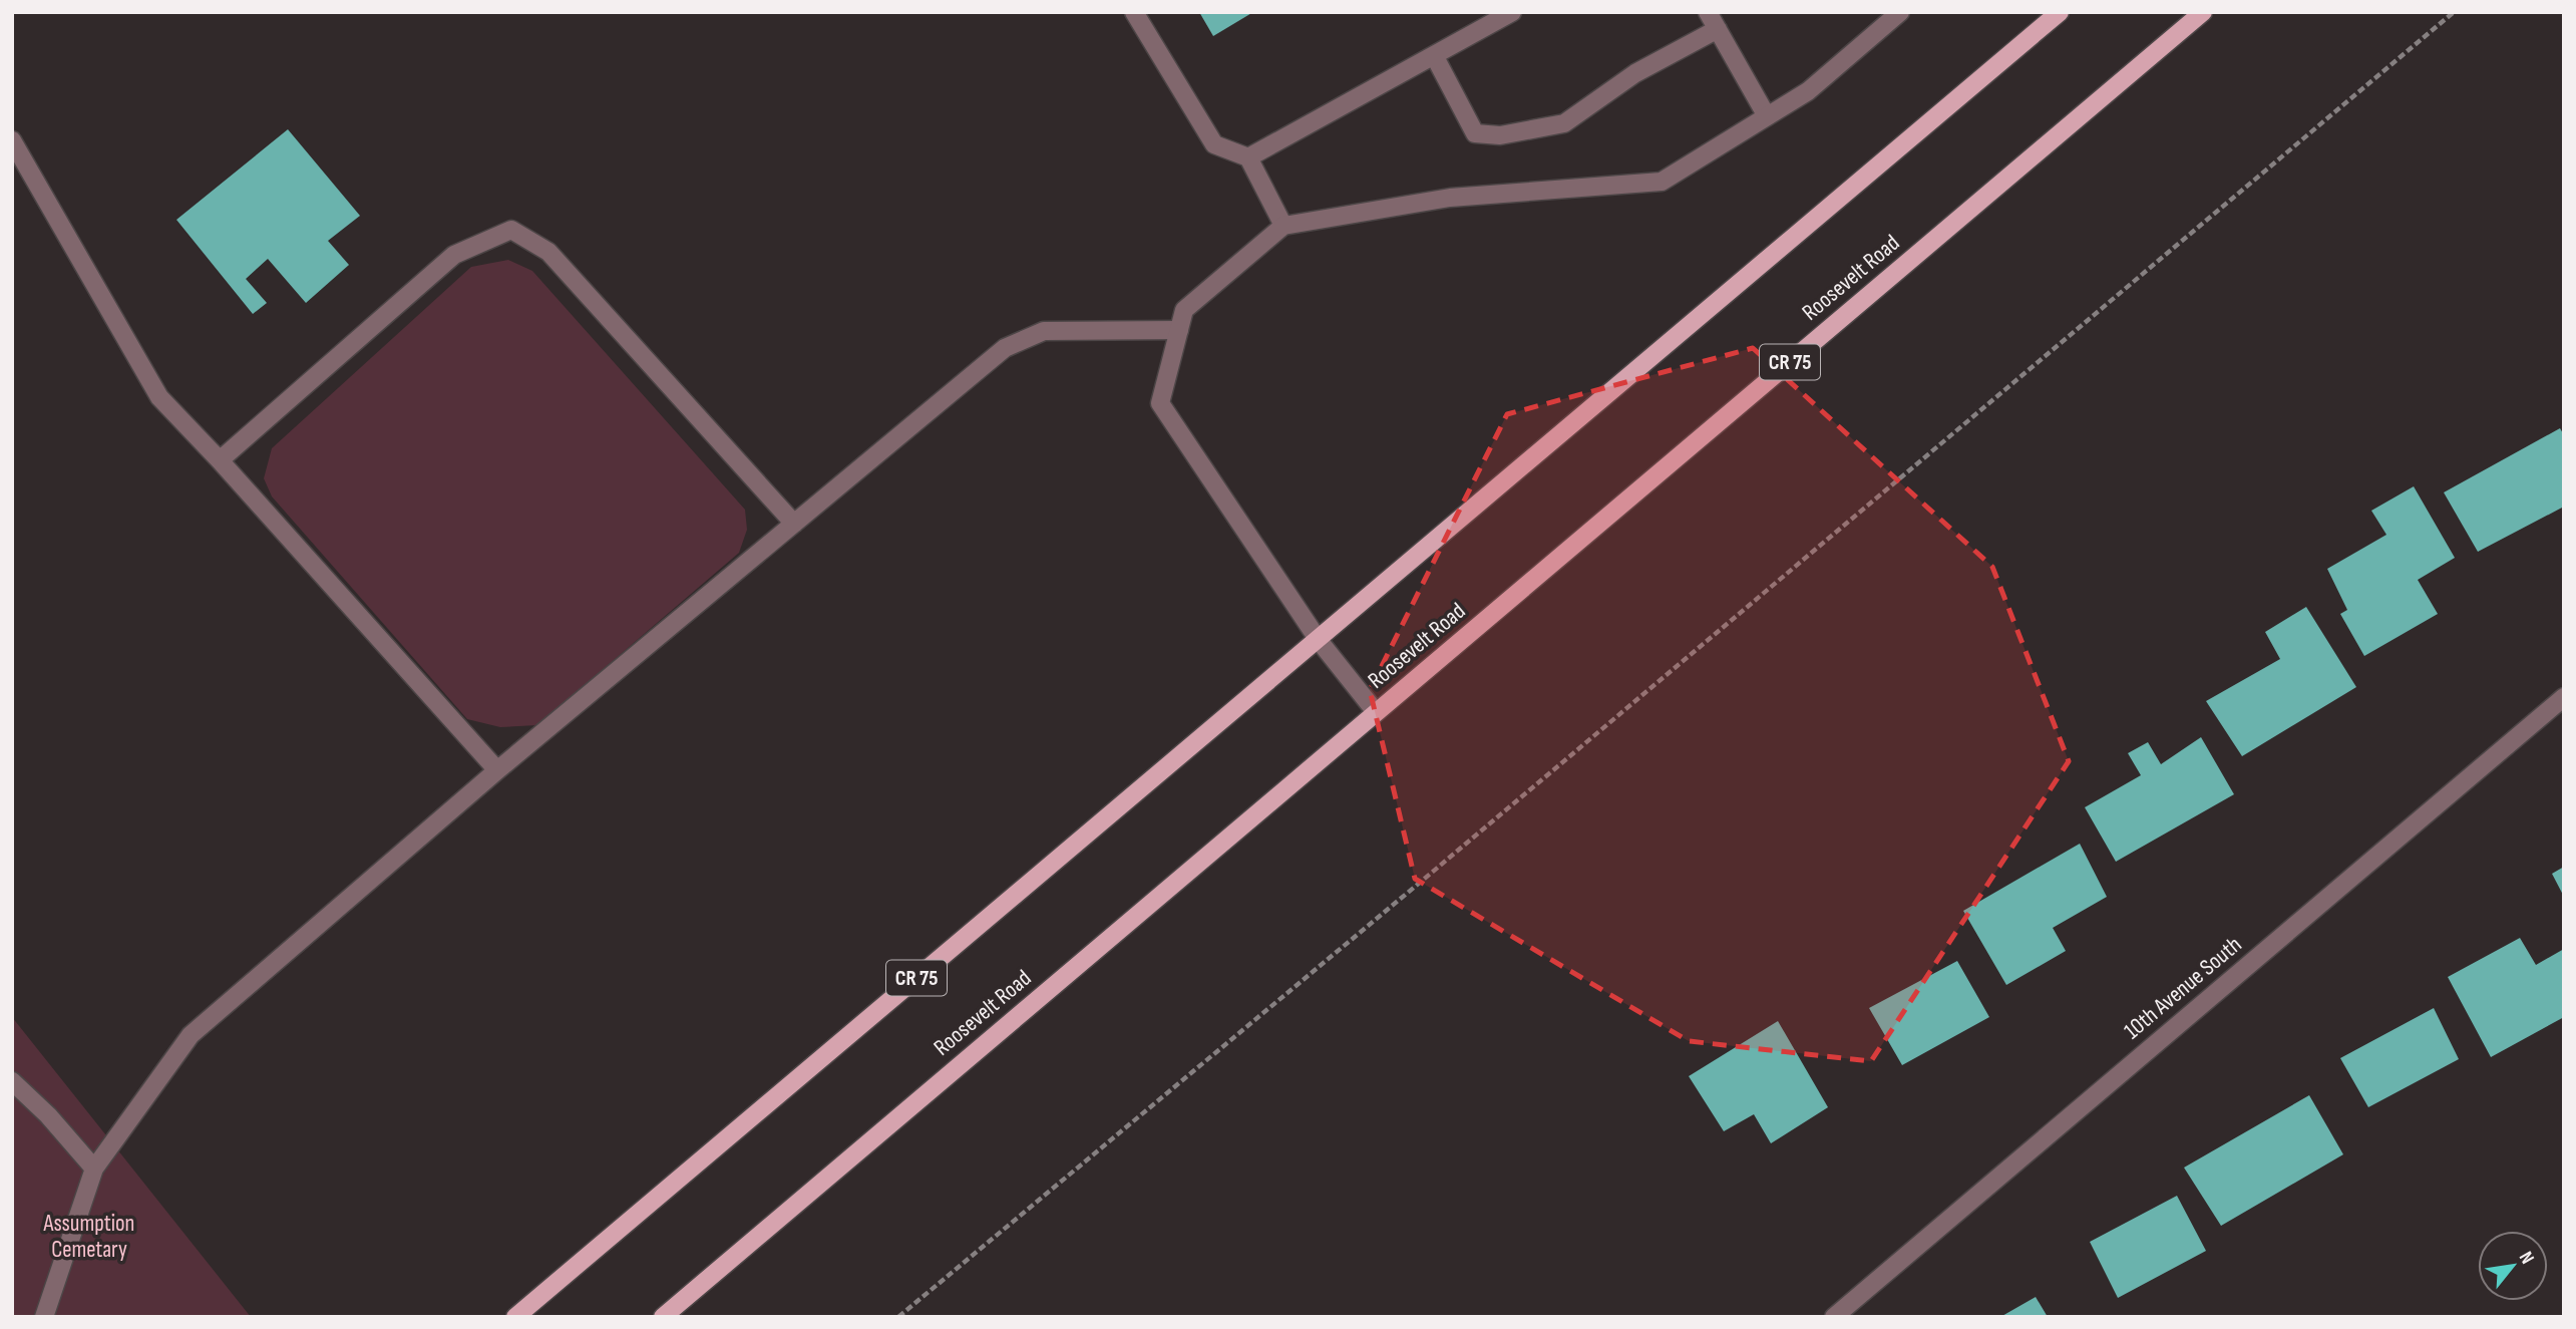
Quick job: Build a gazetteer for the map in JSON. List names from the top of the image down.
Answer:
{
  "streets": {
    "main road": ["Roosevelt Road", "CR 75"],
    "street": ["10th Avenue South"]
  },
  "parks": ["Assumption Cemetary"],
  "north": "top right"
}
